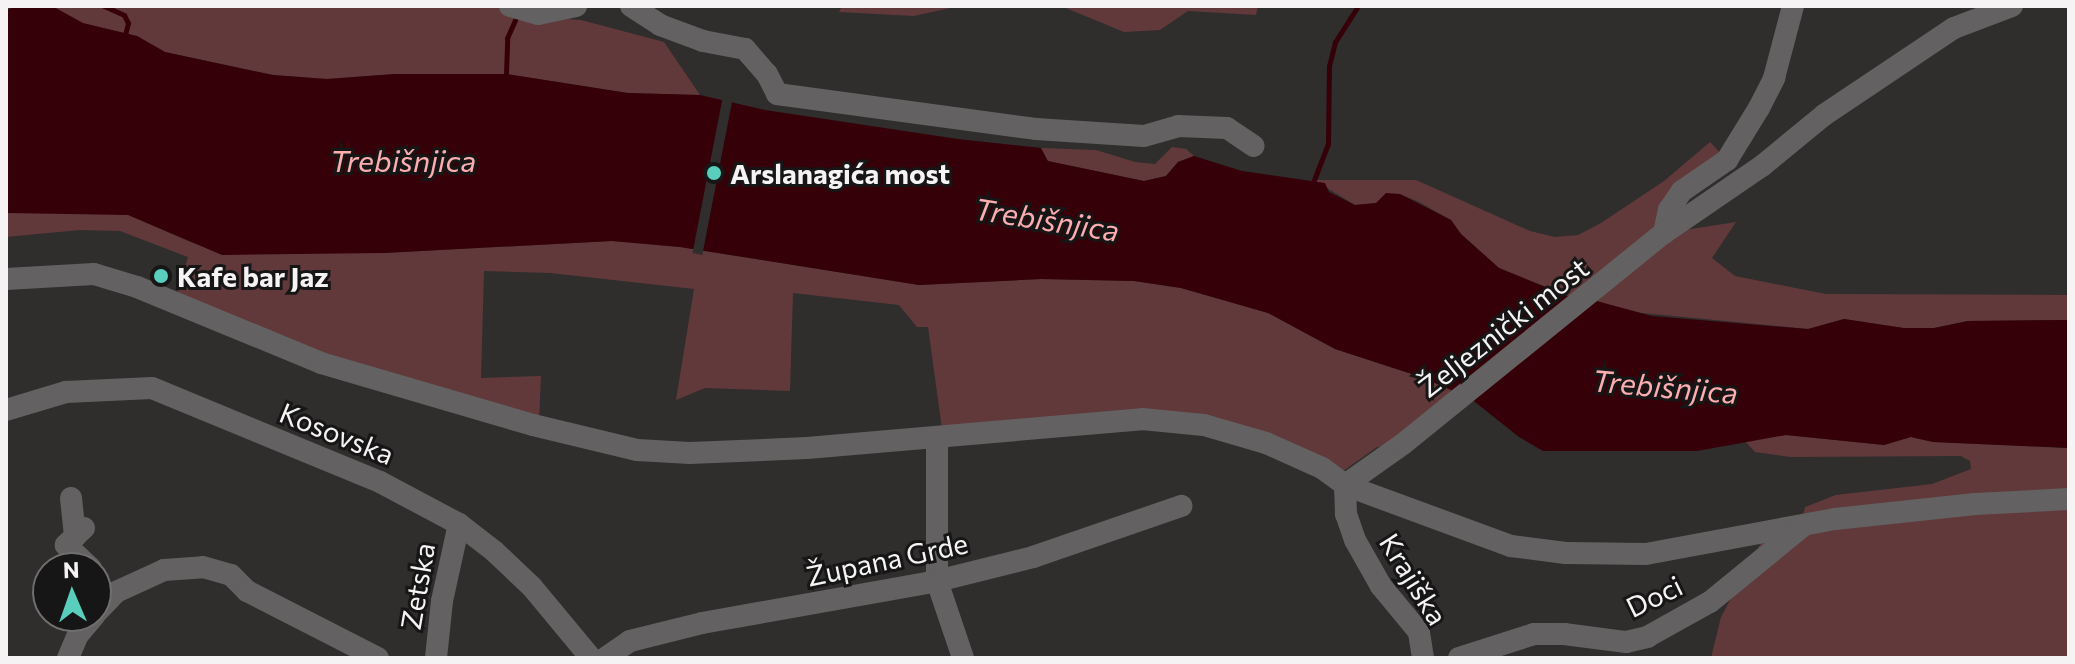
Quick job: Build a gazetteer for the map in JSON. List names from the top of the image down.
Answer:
{
  "streets": {
    "street": [
      "Željeznički most",
      "Kosovska",
      "Župana Grde",
      "Krajiška",
      "Zetska",
      "Doci"
    ]
  },
  "crossings": [
    ["Željeznički most", "Krajiška"],
    ["Kosovska", "Zetska"]
  ],
  "water": ["Trebišnjica"],
  "places": ["Arslanagića most", "Kafe bar Jaz"],
  "north": "top"
}
